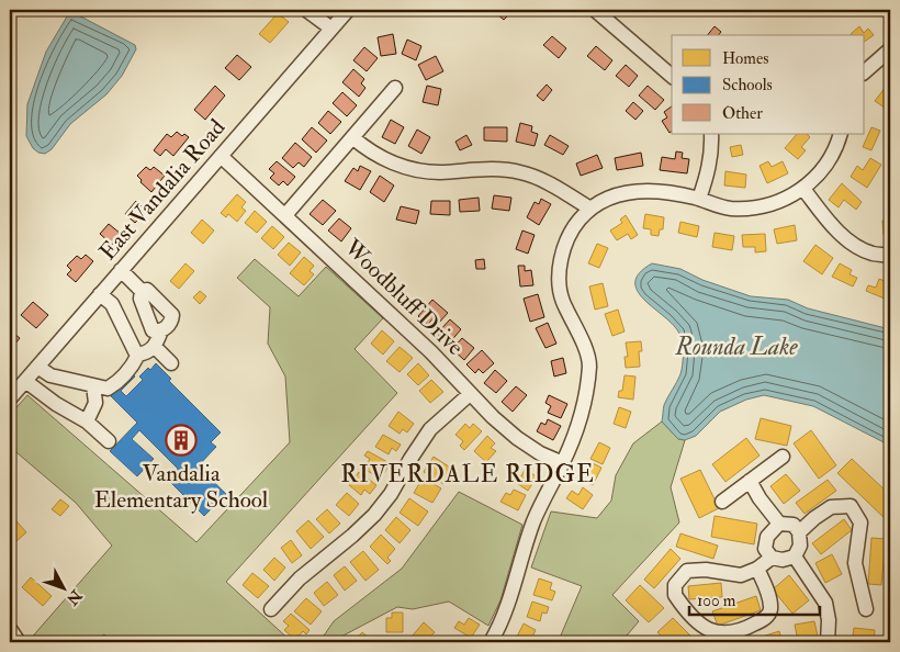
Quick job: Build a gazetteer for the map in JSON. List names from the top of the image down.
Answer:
{
  "streets": {
    "street": ["East Vandalia Road", "Woodbluff Drive"]
  },
  "crossings": [
    ["East Vandalia Road", "Woodbluff Drive"]
  ],
  "districts": ["RIVERDALE RIDGE"],
  "water": ["Rounda Lake"],
  "places": {
    "building": ["Vandalia Elementary School"]
  },
  "legend": ["Homes", "Schools", "Other"],
  "scale_bar": "100 m",
  "north": "bottom right"
}
